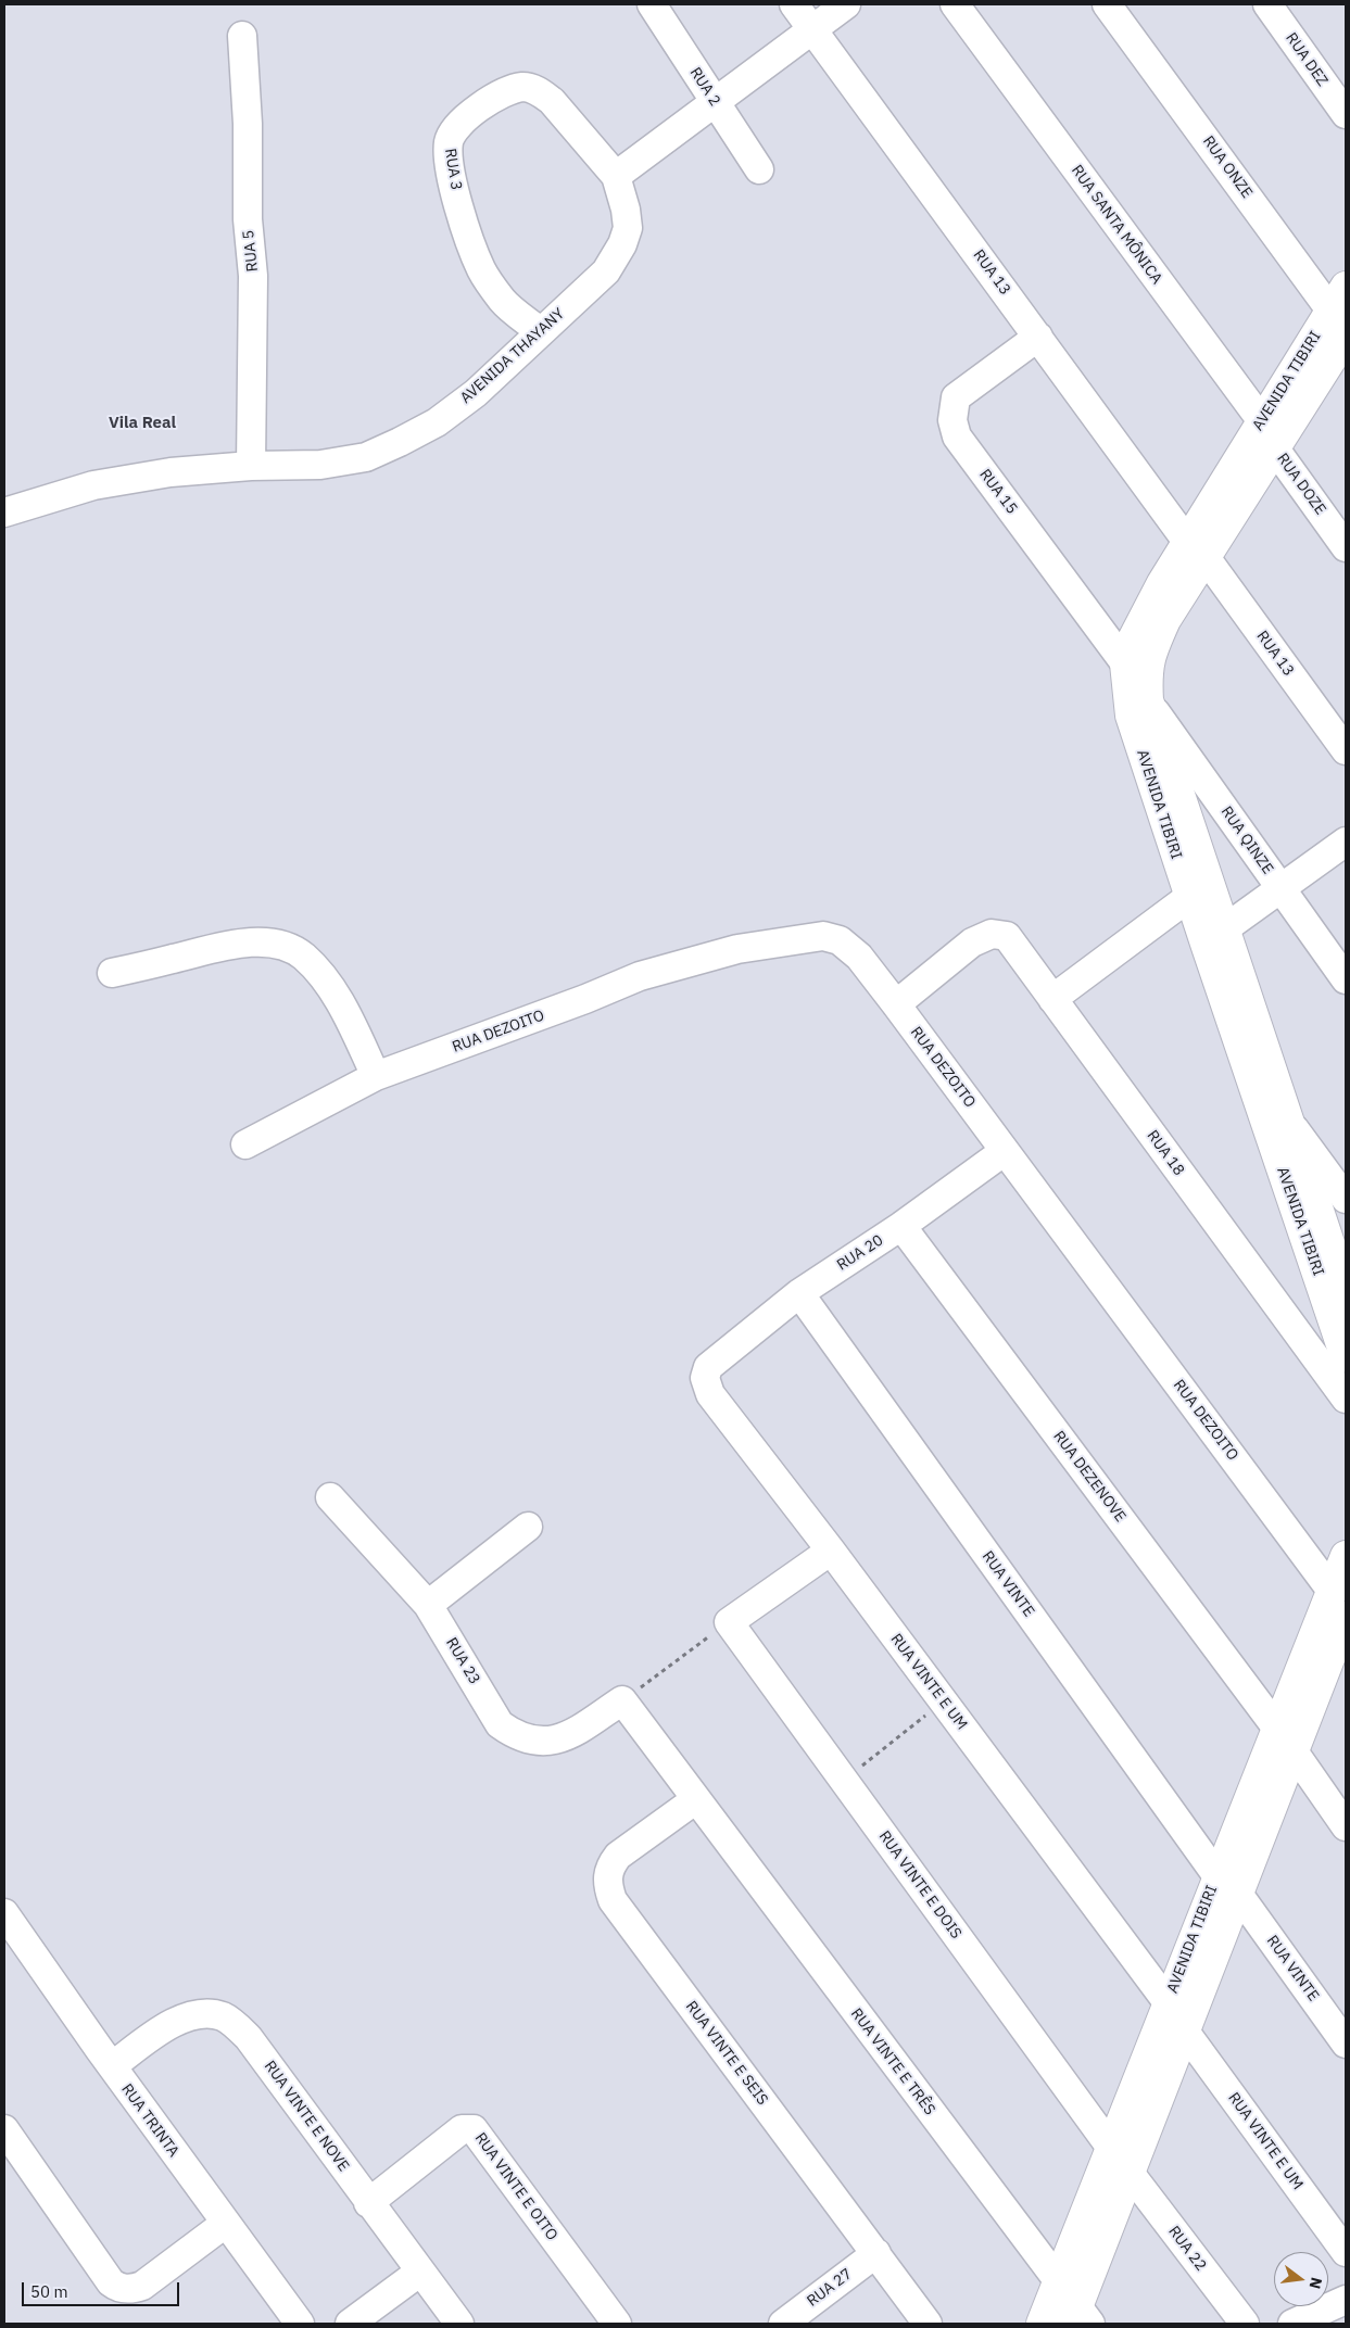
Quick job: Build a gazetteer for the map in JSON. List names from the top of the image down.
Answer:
{
  "streets": {
    "main road": ["AVENIDA TIBIRI"],
    "street": [
      "RUA DEZ",
      "RUA 2",
      "RUA ONZE",
      "RUA 3",
      "RUA SANTA MÔNICA",
      "RUA 5",
      "RUA 13",
      "AVENIDA THAYANY",
      "RUA DOZE",
      "RUA 15",
      "RUA QINZE",
      "RUA DEZOITO",
      "RUA 18",
      "RUA 20",
      "RUA DEZENOVE",
      "RUA VINTE",
      "RUA 23",
      "RUA VINTE E UM",
      "RUA VINTE E DOIS",
      "RUA VINTE E SEIS",
      "RUA VINTE E TRÊS",
      "RUA VINTE E NOVE",
      "RUA TRINTA",
      "RUA VINTE E OITO",
      "RUA 22",
      "RUA 27"
    ]
  },
  "crossings": [
    ["RUA ONZE", "AVENIDA TIBIRI"],
    ["RUA 3", "AVENIDA THAYANY"],
    ["RUA SANTA MÔNICA", "AVENIDA TIBIRI"],
    ["RUA SANTA MÔNICA", "RUA DOZE"],
    ["RUA 5", "AVENIDA THAYANY"],
    ["RUA 13", "AVENIDA TIBIRI"],
    ["RUA 13", "RUA 15"],
    ["AVENIDA TIBIRI", "RUA DOZE"],
    ["AVENIDA TIBIRI", "RUA 15"],
    ["AVENIDA TIBIRI", "RUA QINZE"],
    ["AVENIDA TIBIRI", "RUA DEZOITO"],
    ["AVENIDA TIBIRI", "RUA DEZENOVE"],
    ["AVENIDA TIBIRI", "RUA VINTE"],
    ["AVENIDA TIBIRI", "RUA VINTE E UM"],
    ["AVENIDA TIBIRI", "RUA VINTE E DOIS"],
    ["AVENIDA TIBIRI", "RUA VINTE E TRÊS"],
    ["AVENIDA TIBIRI", "RUA 22"],
    ["RUA DEZOITO", "RUA 18"],
    ["RUA DEZOITO", "RUA 20"],
    ["RUA 20", "RUA DEZENOVE"],
    ["RUA 20", "RUA VINTE"],
    ["RUA 20", "RUA VINTE E UM"],
    ["RUA VINTE E SEIS", "RUA VINTE E TRÊS"],
    ["RUA VINTE E SEIS", "RUA 27"],
    ["RUA VINTE E NOVE", "RUA TRINTA"],
    ["RUA VINTE E NOVE", "RUA VINTE E OITO"]
  ],
  "districts": ["Vila Real"],
  "scale_bar": "50 m",
  "north": "right"
}
